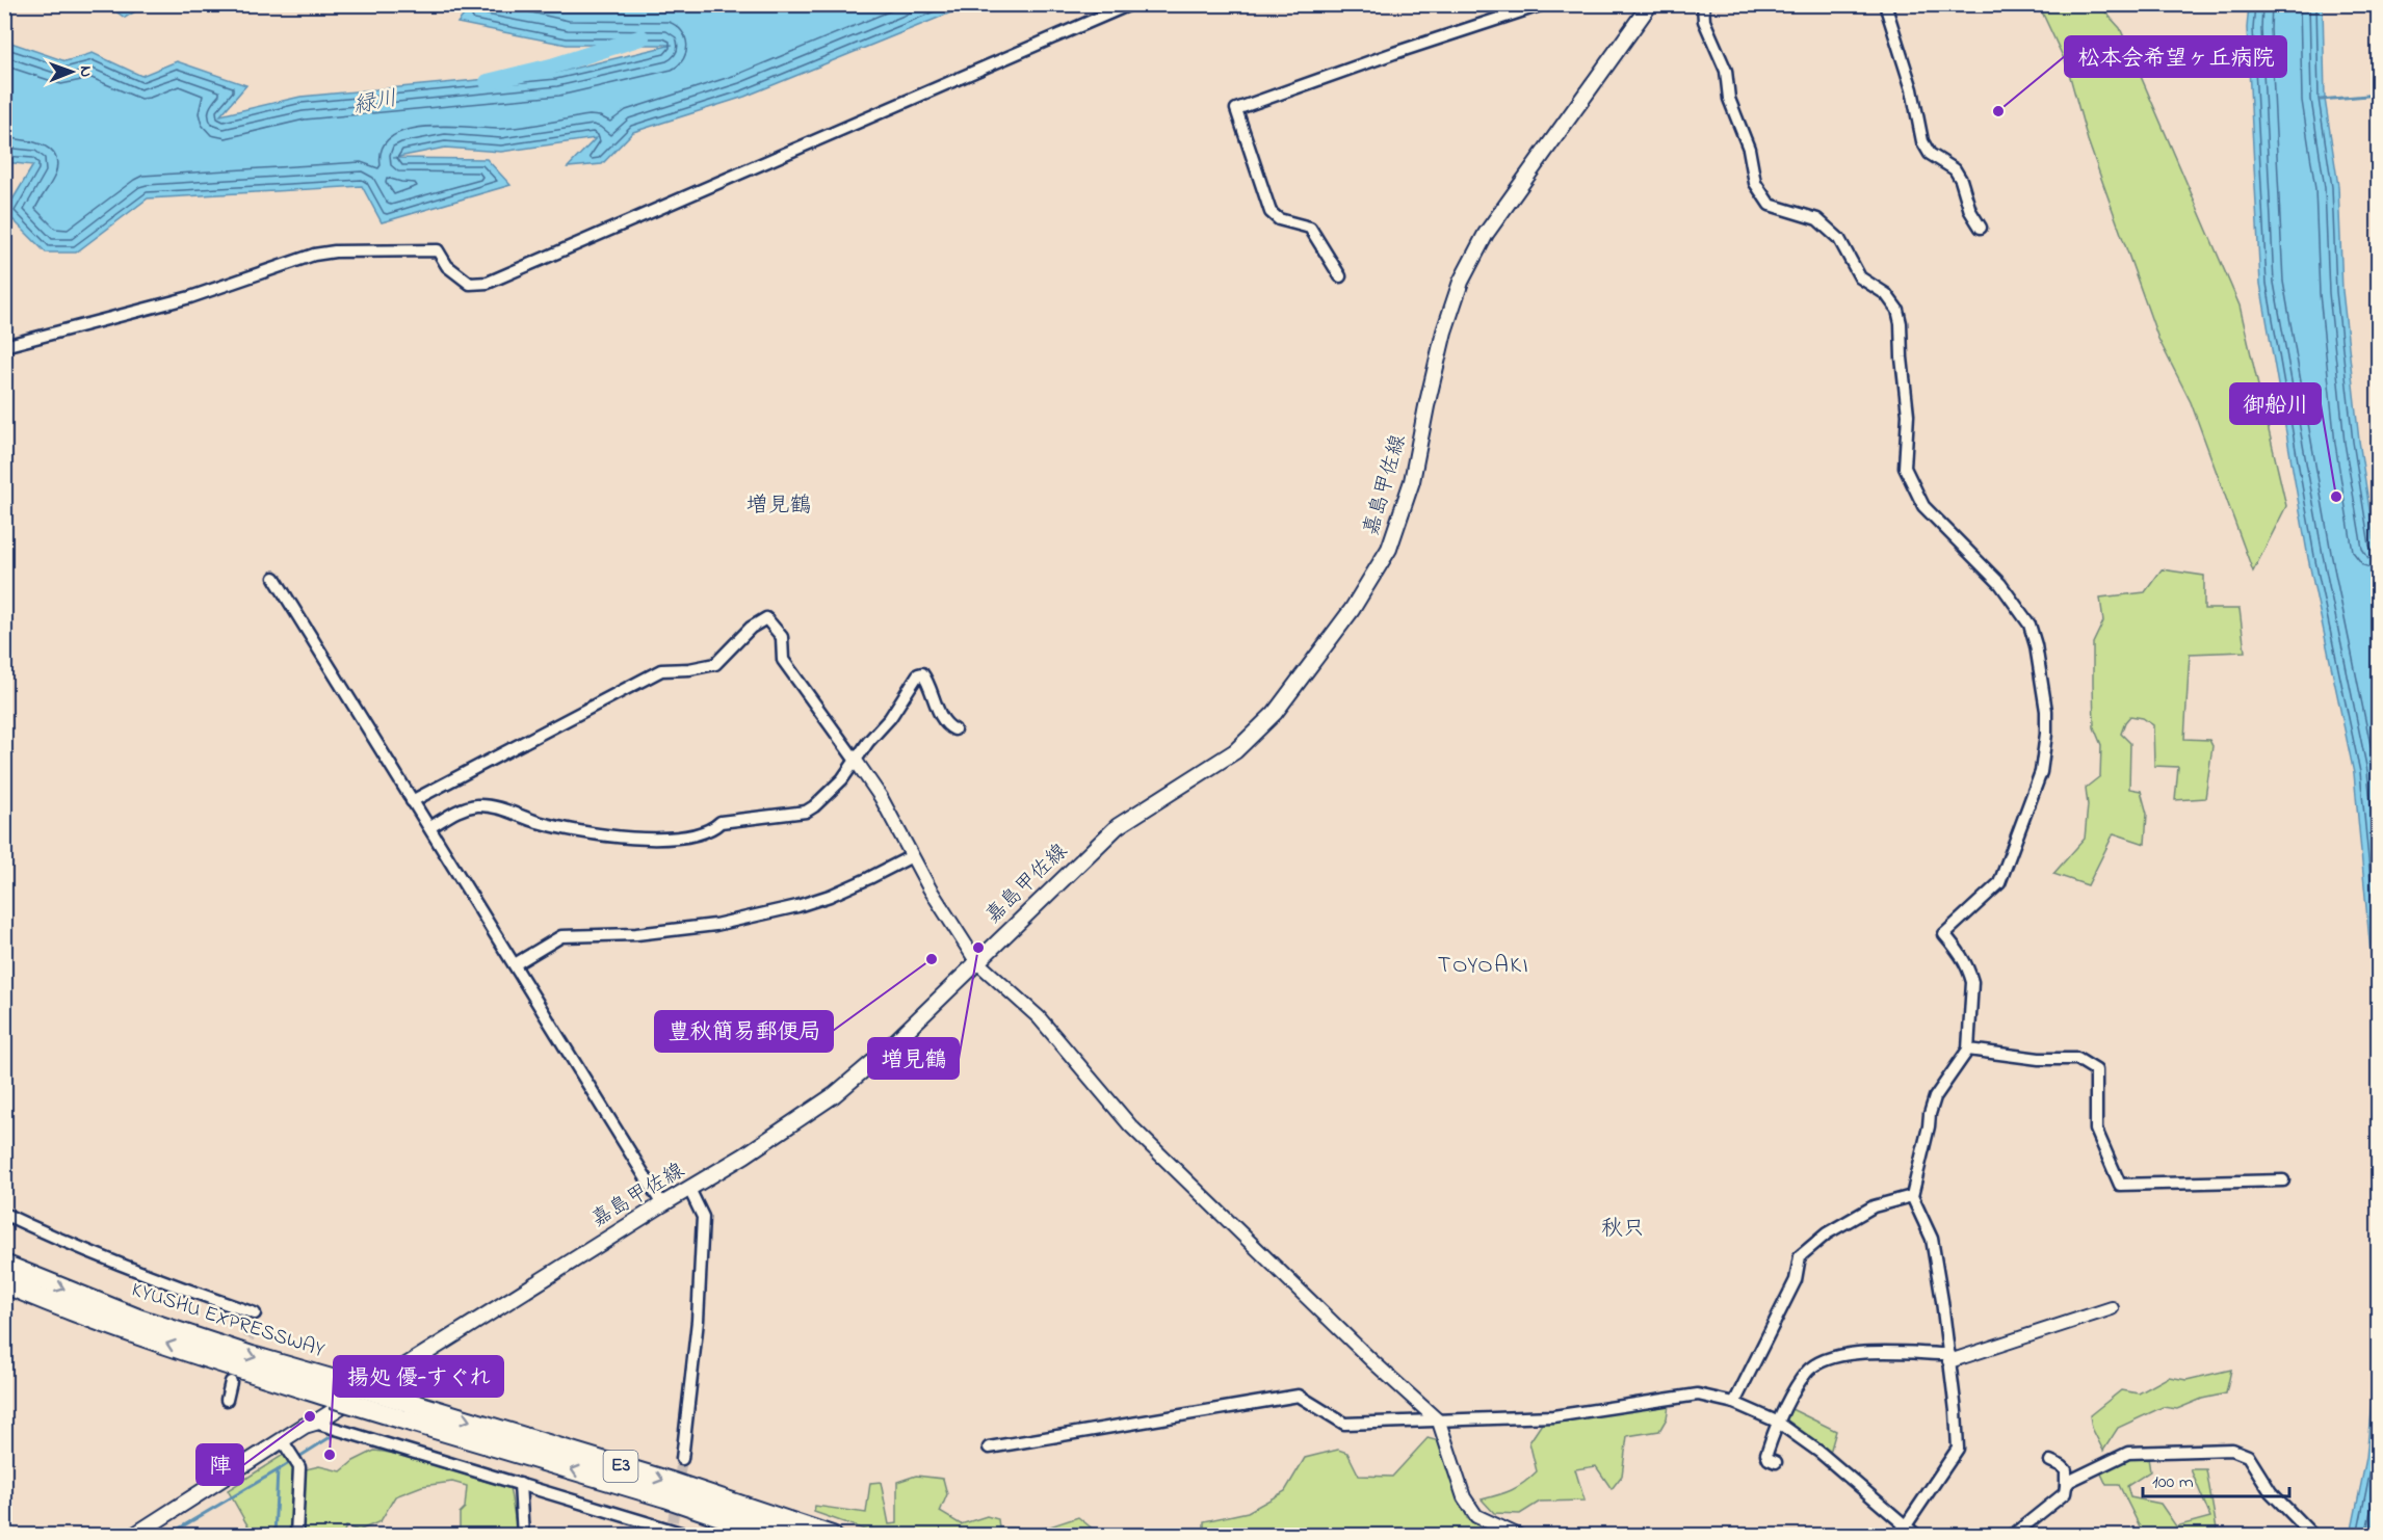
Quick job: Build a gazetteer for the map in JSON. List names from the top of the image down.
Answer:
{
  "streets": {
    "highway": ["KYUSHU EXPRESSWAY", "E3"],
    "main road": ["嘉島甲佐線"]
  },
  "districts": ["増見鶴", "TOYOAKI", "秋只"],
  "water": ["緑川"],
  "places": [
    "松本会希望ヶ丘病院",
    "御船川",
    "増見鶴",
    "豊秋簡易郵便局",
    "陣",
    "揚処 優-すぐれ"
  ],
  "scale_bar": "100 m",
  "north": "right"
}
